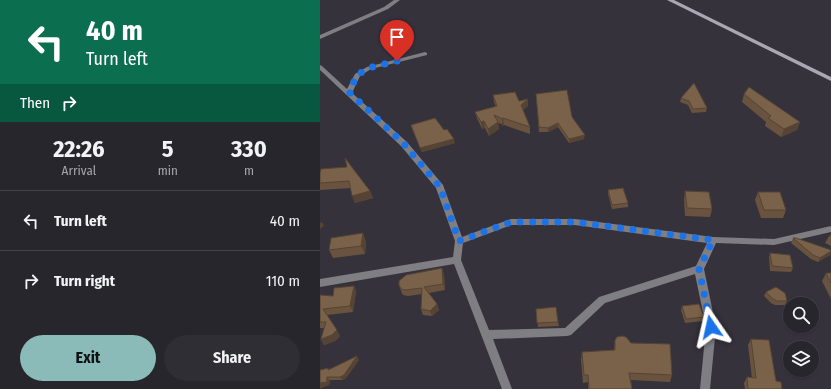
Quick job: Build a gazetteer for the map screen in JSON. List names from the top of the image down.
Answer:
{
  "page": {
    "turn": ["40 m", "Turn left"],
    "then": "Then",
    "eta": [
      "22:26",
      "Arrival",
      "5",
      "min",
      "330",
      "m"
    ],
    "list": [
      {
        "name": "Turn left",
        "value": "40 m"
      },
      {
        "name": "Turn right",
        "value": "110 m"
      }
    ],
    "buttons": ["Exit", "Share"]
  }
}
